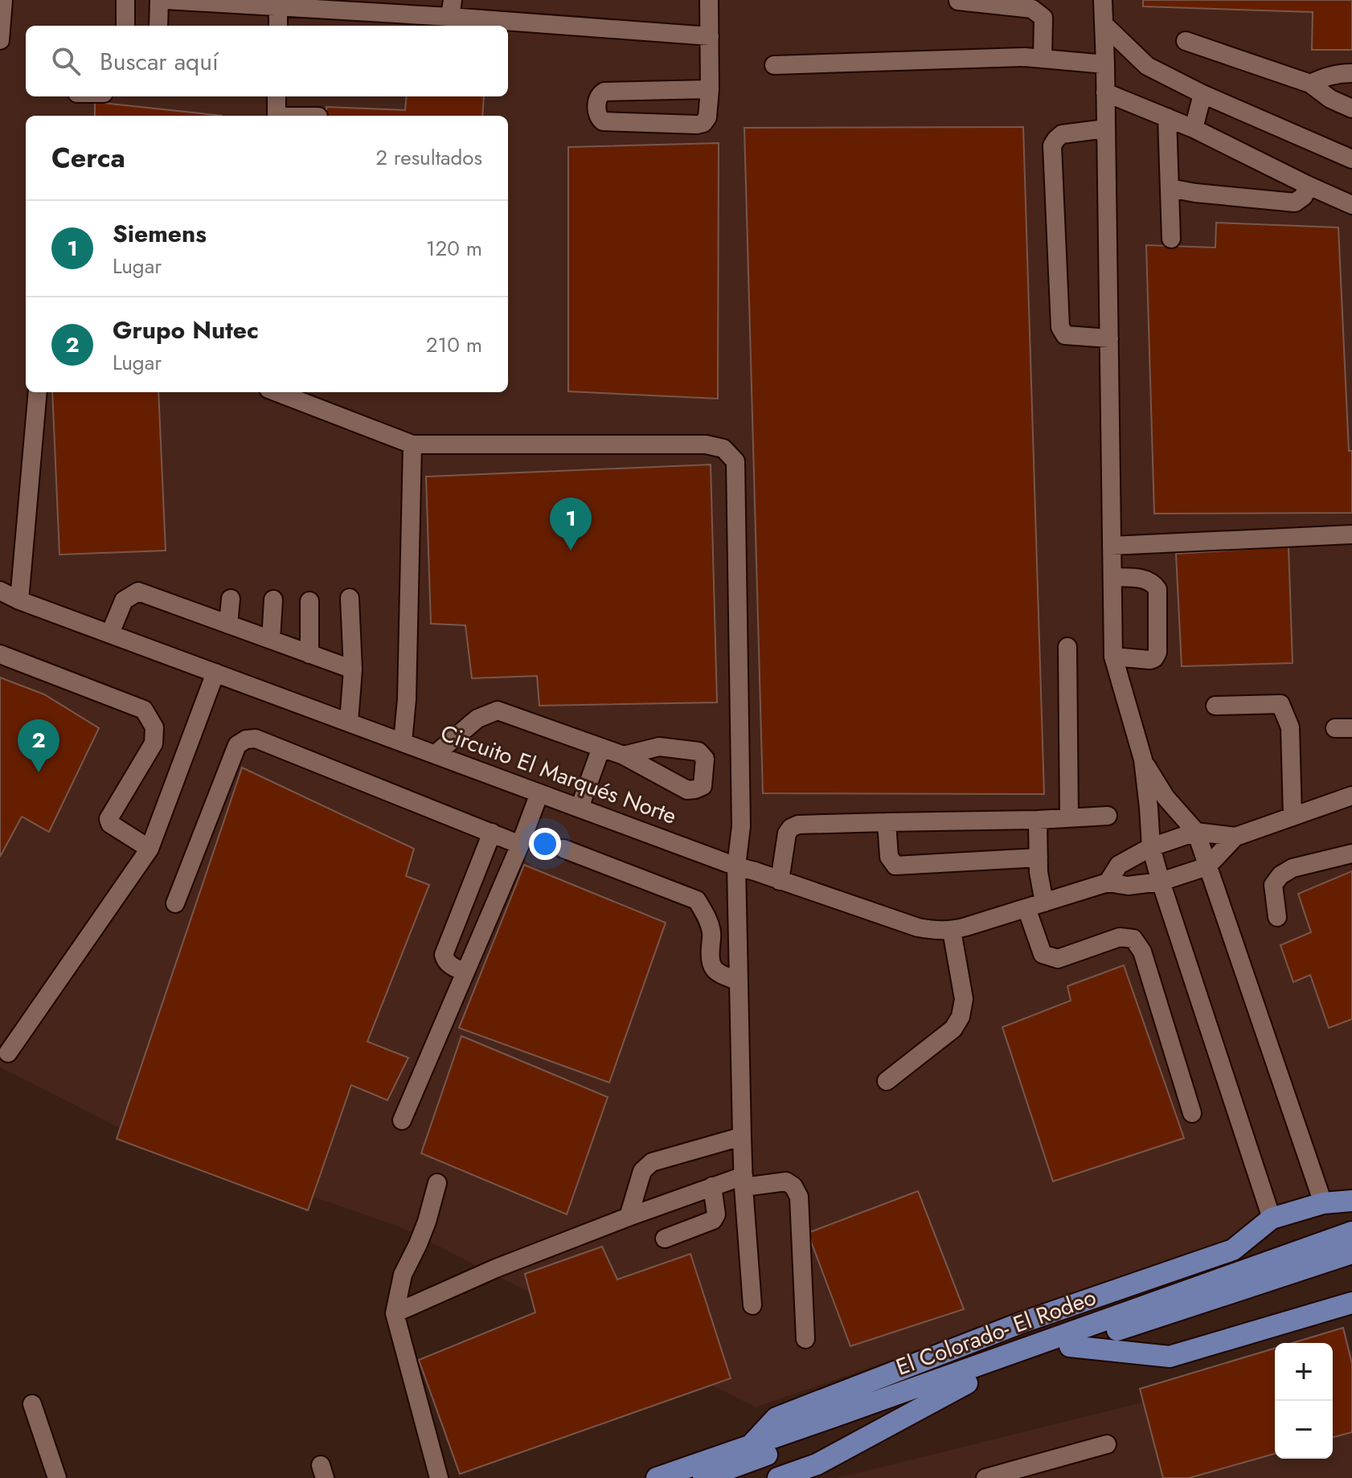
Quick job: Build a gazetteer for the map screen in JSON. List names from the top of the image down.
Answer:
{
  "streets": {
    "main road": ["El Colorado- El Rodeo"],
    "street": ["Circuito El Marqués Norte"]
  },
  "page": {
    "search": "Buscar aquí",
    "heading": ["Cerca", "2 resultados"],
    "list": [
      {
        "mark": "1",
        "name": "Siemens",
        "note": "Lugar",
        "value": "120 m"
      },
      {
        "mark": "2",
        "name": "Grupo Nutec",
        "note": "Lugar",
        "value": "210 m"
      }
    ],
    "pins": ["1", "2"],
    "map_buttons": ["+", "−"]
  }
}
